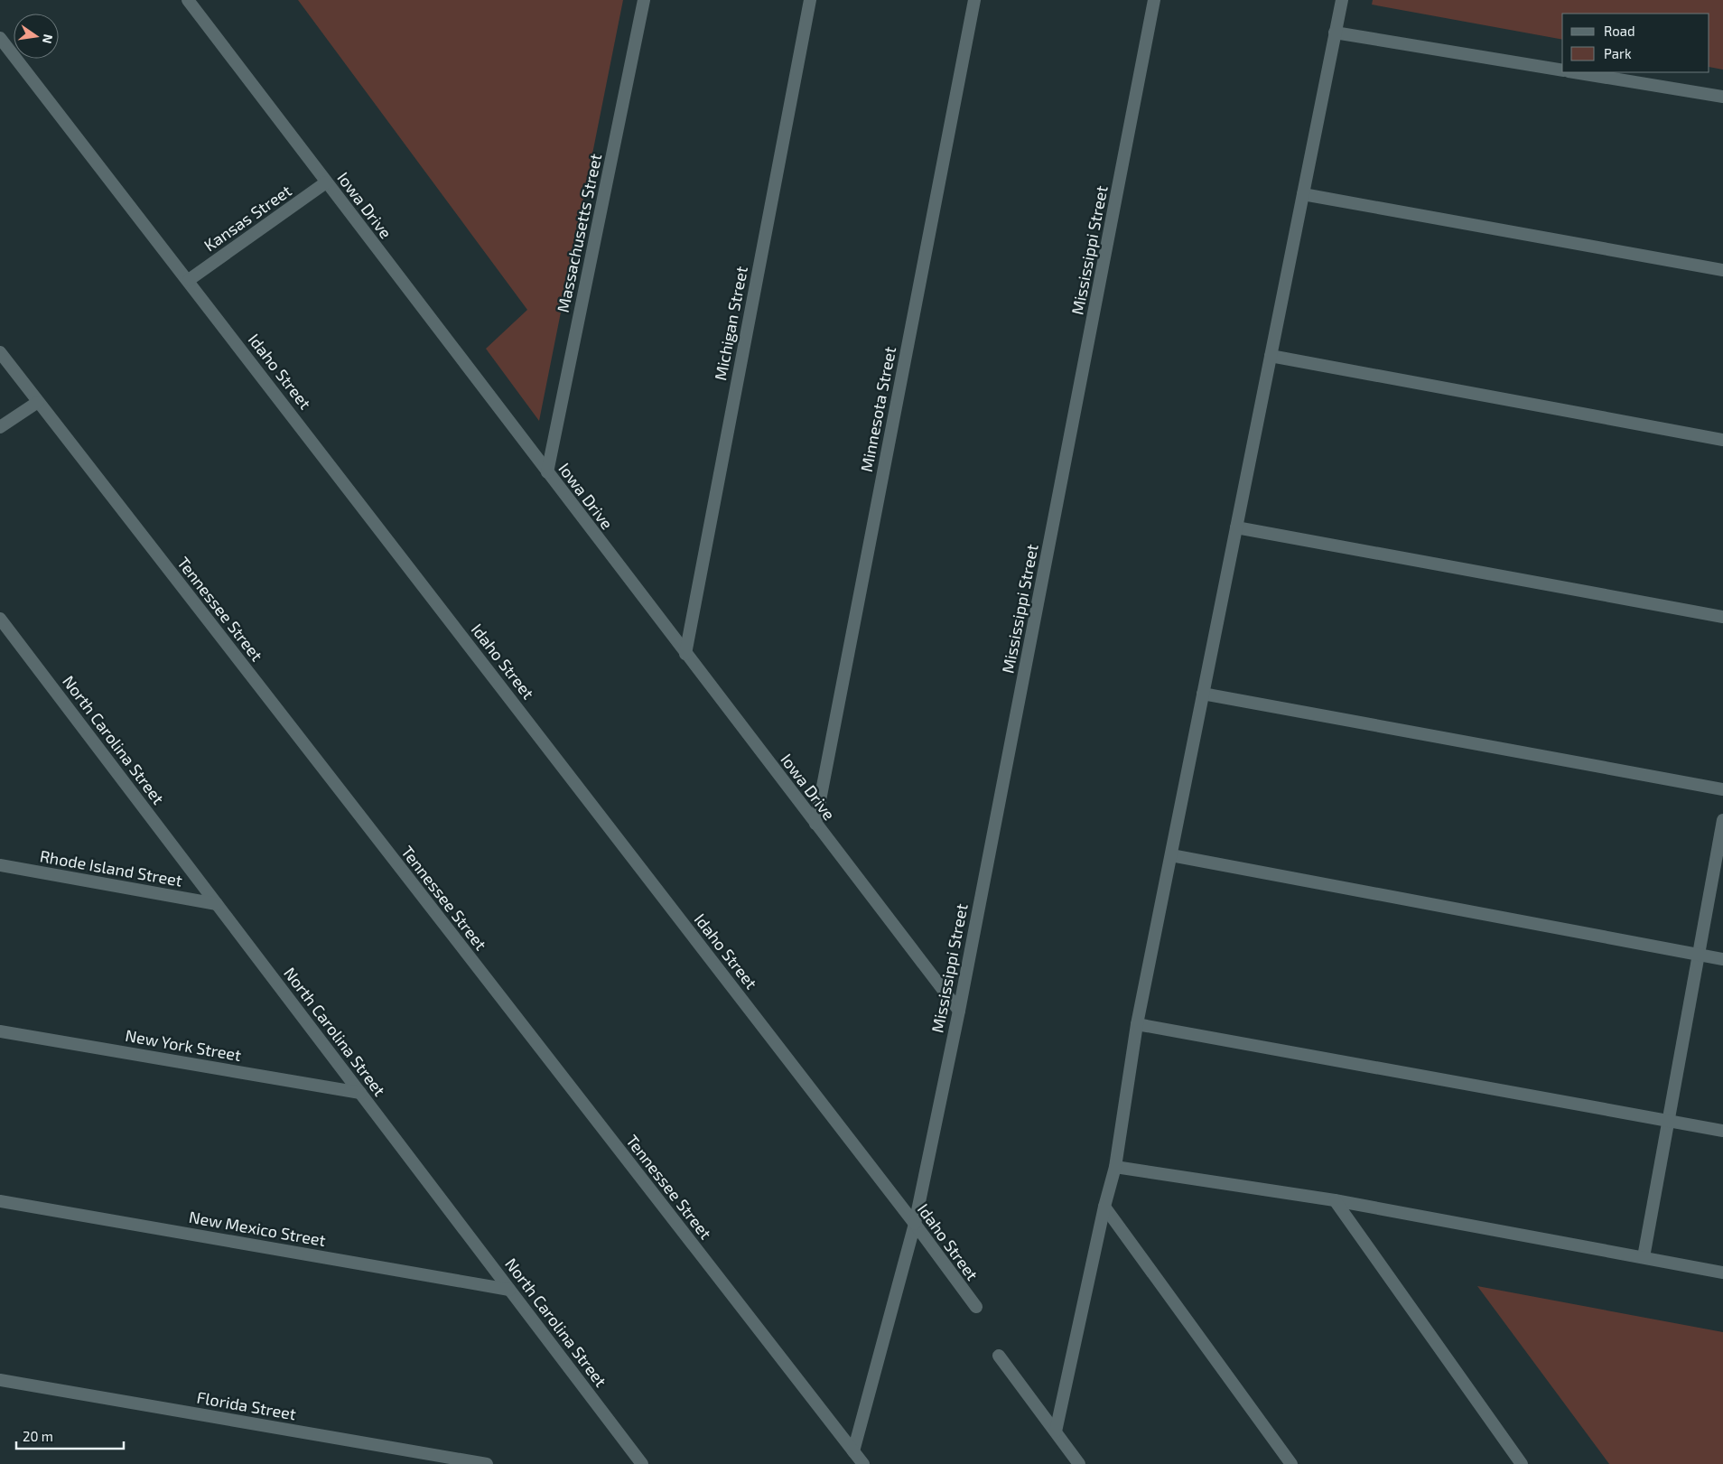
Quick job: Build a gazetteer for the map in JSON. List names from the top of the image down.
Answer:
{
  "streets": {
    "street": [
      "Iowa Drive",
      "Kansas Street",
      "Massachusetts Street",
      "Mississippi Street",
      "Michigan Street",
      "Idaho Street",
      "Minnesota Street",
      "Tennessee Street",
      "North Carolina Street",
      "Rhode Island Street",
      "New York Street",
      "New Mexico Street",
      "Florida Street"
    ]
  },
  "crossings": [
    ["Iowa Drive", "Kansas Street"],
    ["Iowa Drive", "Massachusetts Street"],
    ["Iowa Drive", "Mississippi Street"],
    ["Iowa Drive", "Michigan Street"],
    ["Iowa Drive", "Minnesota Street"],
    ["Kansas Street", "Idaho Street"],
    ["Mississippi Street", "Idaho Street"],
    ["Mississippi Street", "Tennessee Street"],
    ["North Carolina Street", "Rhode Island Street"],
    ["North Carolina Street", "New York Street"],
    ["North Carolina Street", "New Mexico Street"]
  ],
  "legend": ["Road", "Park"],
  "scale_bar": "20 m",
  "north": "right"
}
